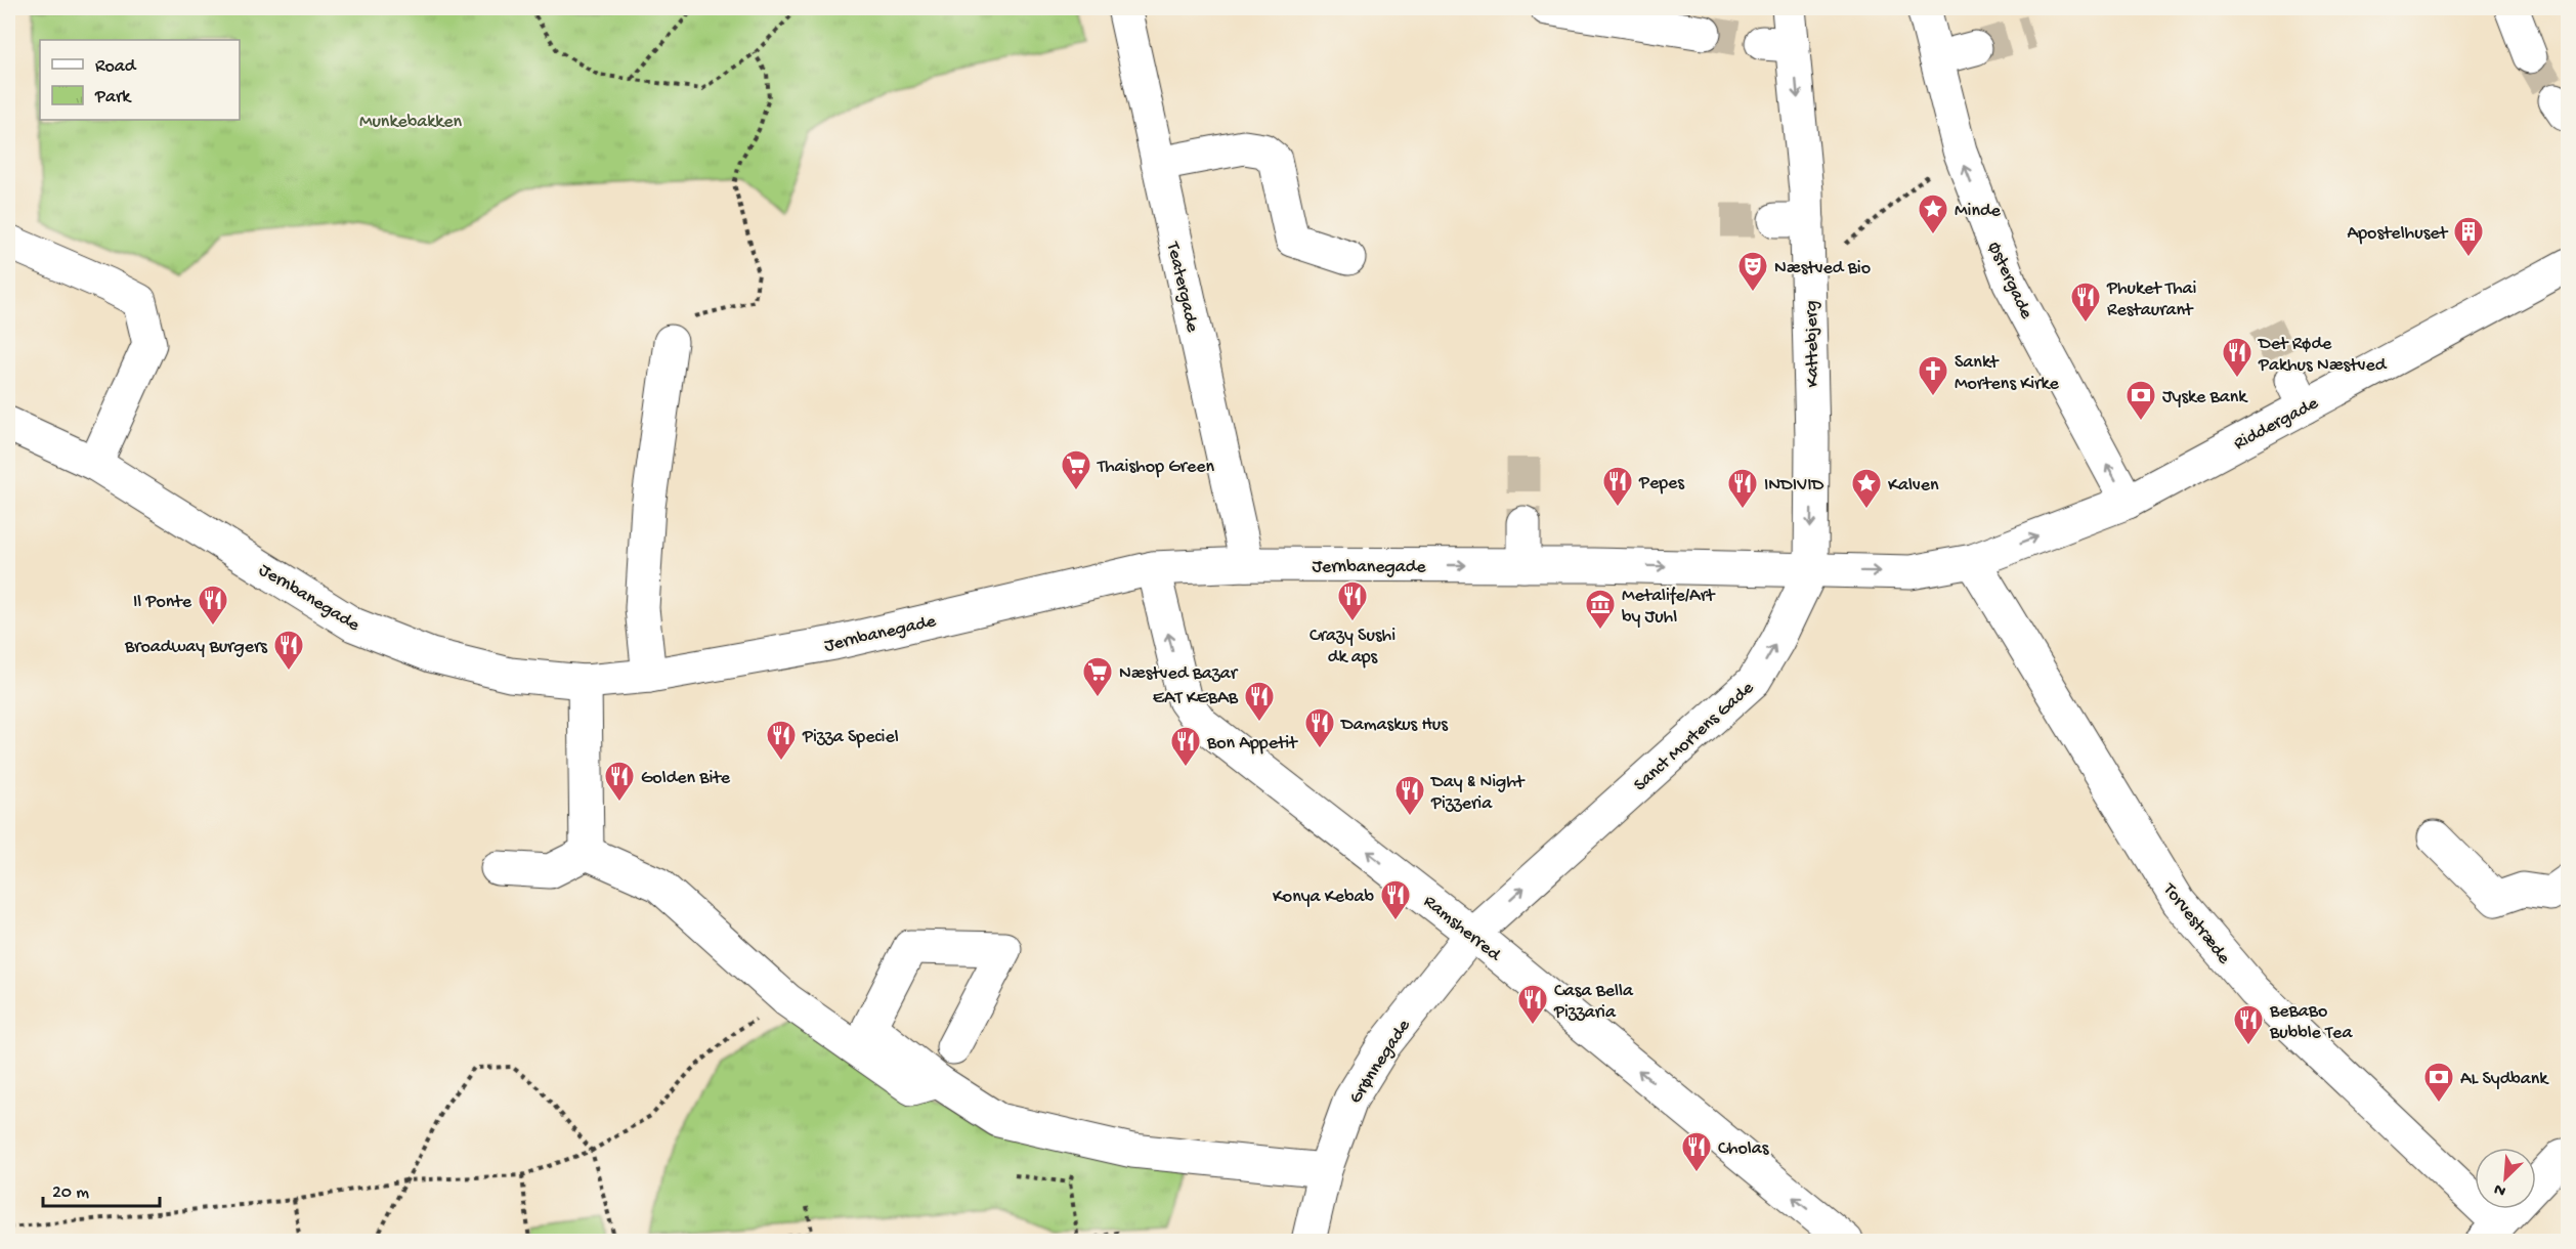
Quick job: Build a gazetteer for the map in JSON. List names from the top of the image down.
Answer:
{
  "streets": {
    "street": [
      "Østergade",
      "Teatergade",
      "Kattebjerg",
      "Riddergade",
      "Jernbanegade",
      "Sanct Mortens Gade",
      "Torvestræde",
      "Ramsherred",
      "Grønnegade"
    ]
  },
  "crossings": [
    ["Østergade", "Riddergade"],
    ["Teatergade", "Jernbanegade"],
    ["Kattebjerg", "Jernbanegade"],
    ["Kattebjerg", "Sanct Mortens Gade"],
    ["Riddergade", "Torvestræde"],
    ["Jernbanegade", "Sanct Mortens Gade"],
    ["Jernbanegade", "Ramsherred"],
    ["Sanct Mortens Gade", "Ramsherred"],
    ["Sanct Mortens Gade", "Grønnegade"],
    ["Ramsherred", "Grønnegade"]
  ],
  "one_way": [
    "Østergade",
    "Kattebjerg",
    "Sanct Mortens Gade",
    "Ramsherred"
  ],
  "parks": ["Munkebakken"],
  "places": {
    "place": ["Minde", "Kalven"],
    "building": ["Apostelhuset"],
    "theatre": ["Næstved Bio"],
    "restaurant": [
      "Phuket Thai Restaurant",
      "Det Røde Pakhus Næstved",
      "Pepes",
      "INDIVID",
      "Crazy Sushi dk aps",
      "Il Ponte",
      "Broadway Burgers",
      "EAT KEBAB",
      "Damaskus Hus",
      "Pizza Speciel",
      "Bon Appetit",
      "Golden Bite",
      "Day & Night Pizzeria",
      "Konya Kebab",
      "Casa Bella Pizzaria",
      "BeBaBo Bubble Tea",
      "Cholas"
    ],
    "church": ["Sankt Mortens Kirke"],
    "bank": ["Jyske Bank", "AL Sydbank"],
    "supermarket": ["Thaishop Green", "Næstved Bazar"],
    "museum": ["Metalife/Art by Juhl"]
  },
  "legend": ["Road", "Park"],
  "scale_bar": "20 m",
  "north": "bottom left"
}
